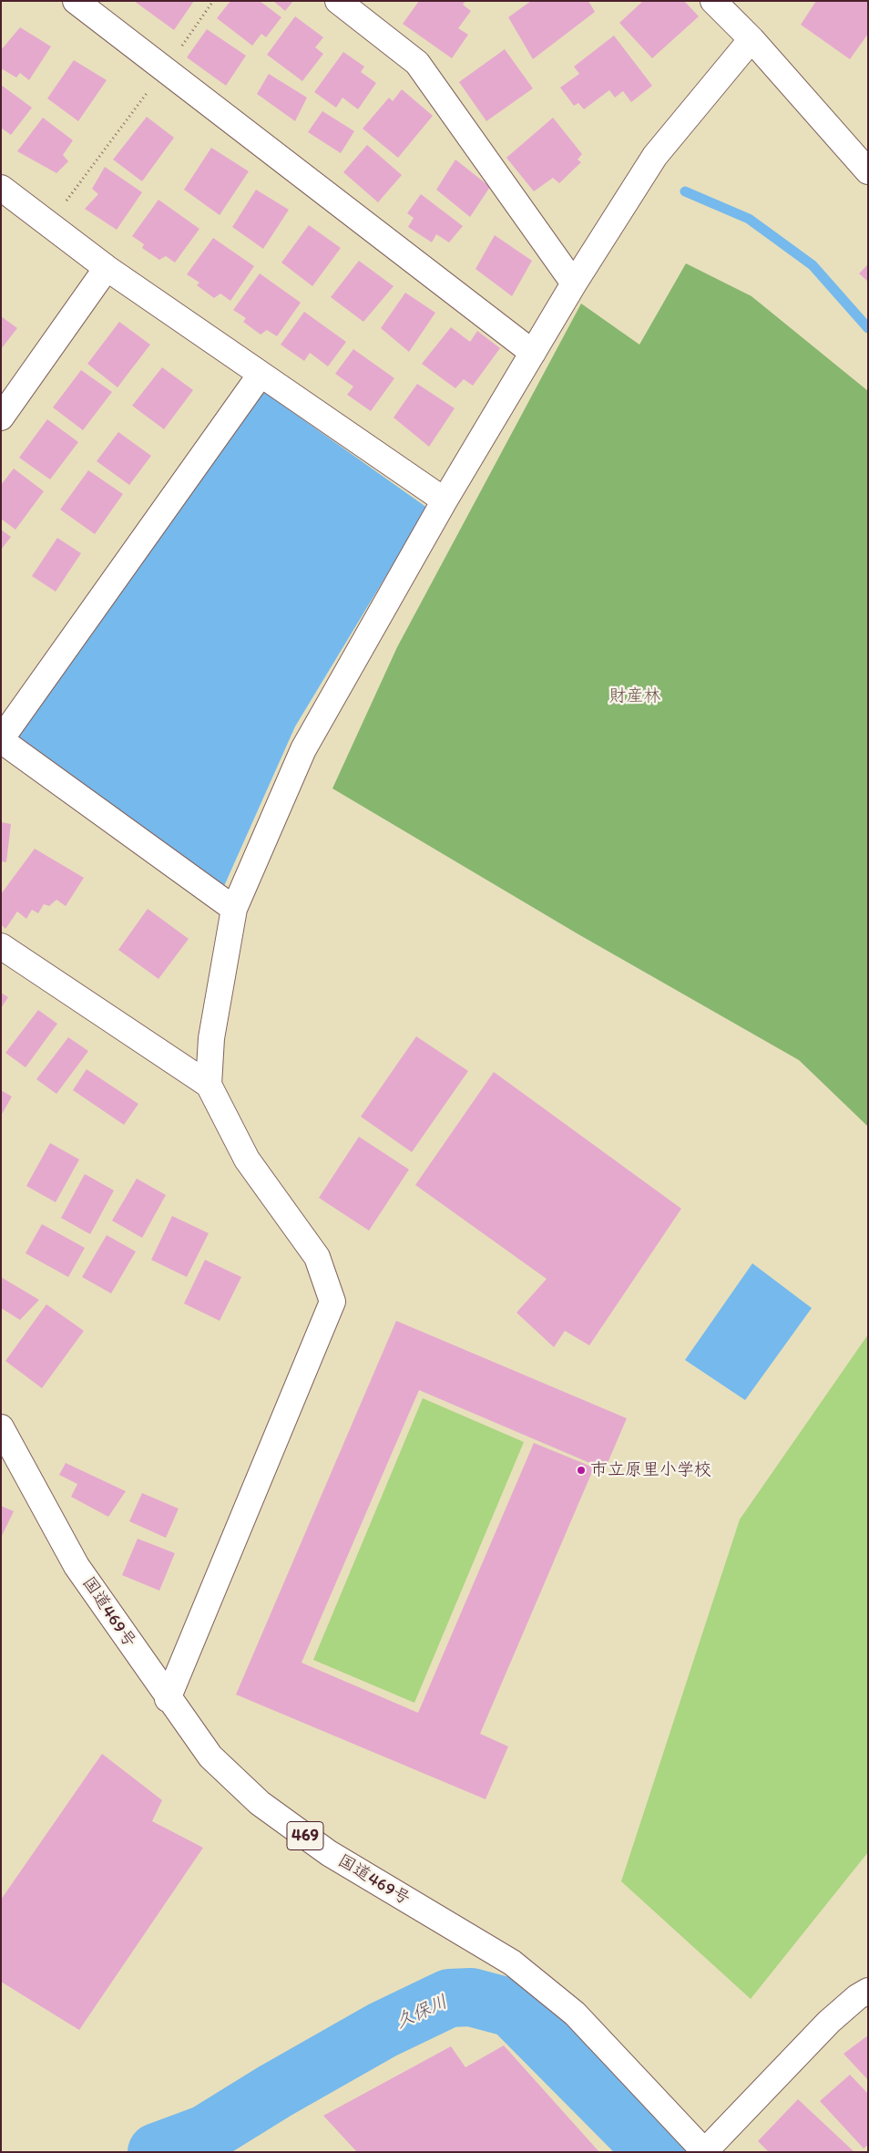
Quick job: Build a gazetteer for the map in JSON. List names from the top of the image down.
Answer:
{
  "streets": {
    "main road": ["国道469号", "469"]
  },
  "water": ["久保川"],
  "parks": ["財産林"],
  "places": ["市立原里小学校"]
}
